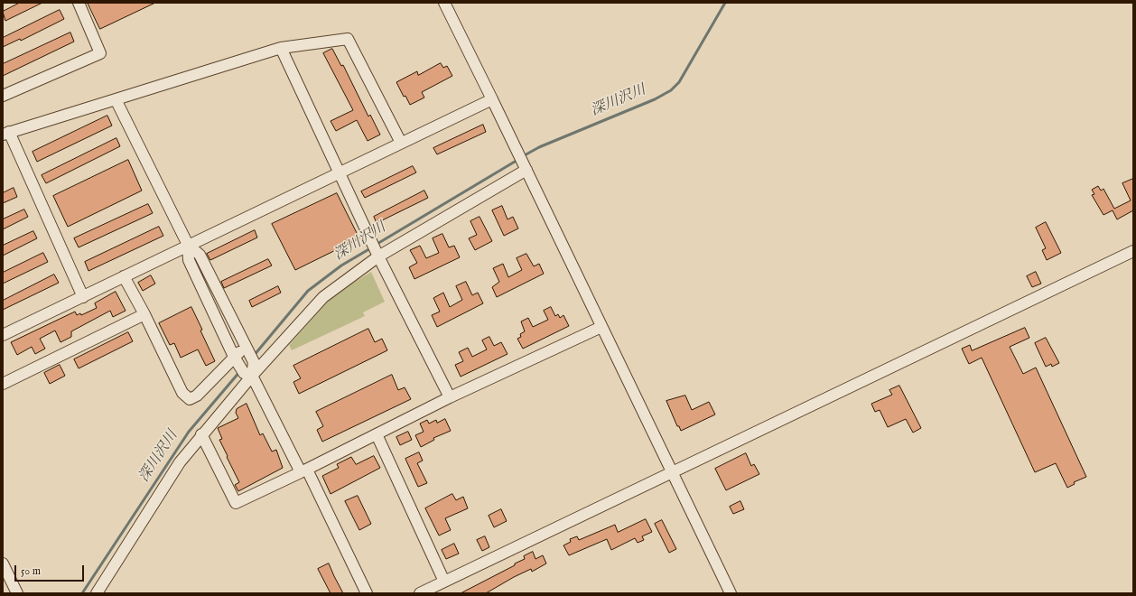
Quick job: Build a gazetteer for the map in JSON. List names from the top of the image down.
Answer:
{
  "water": ["深川沢川"],
  "scale_bar": "50 m"
}
